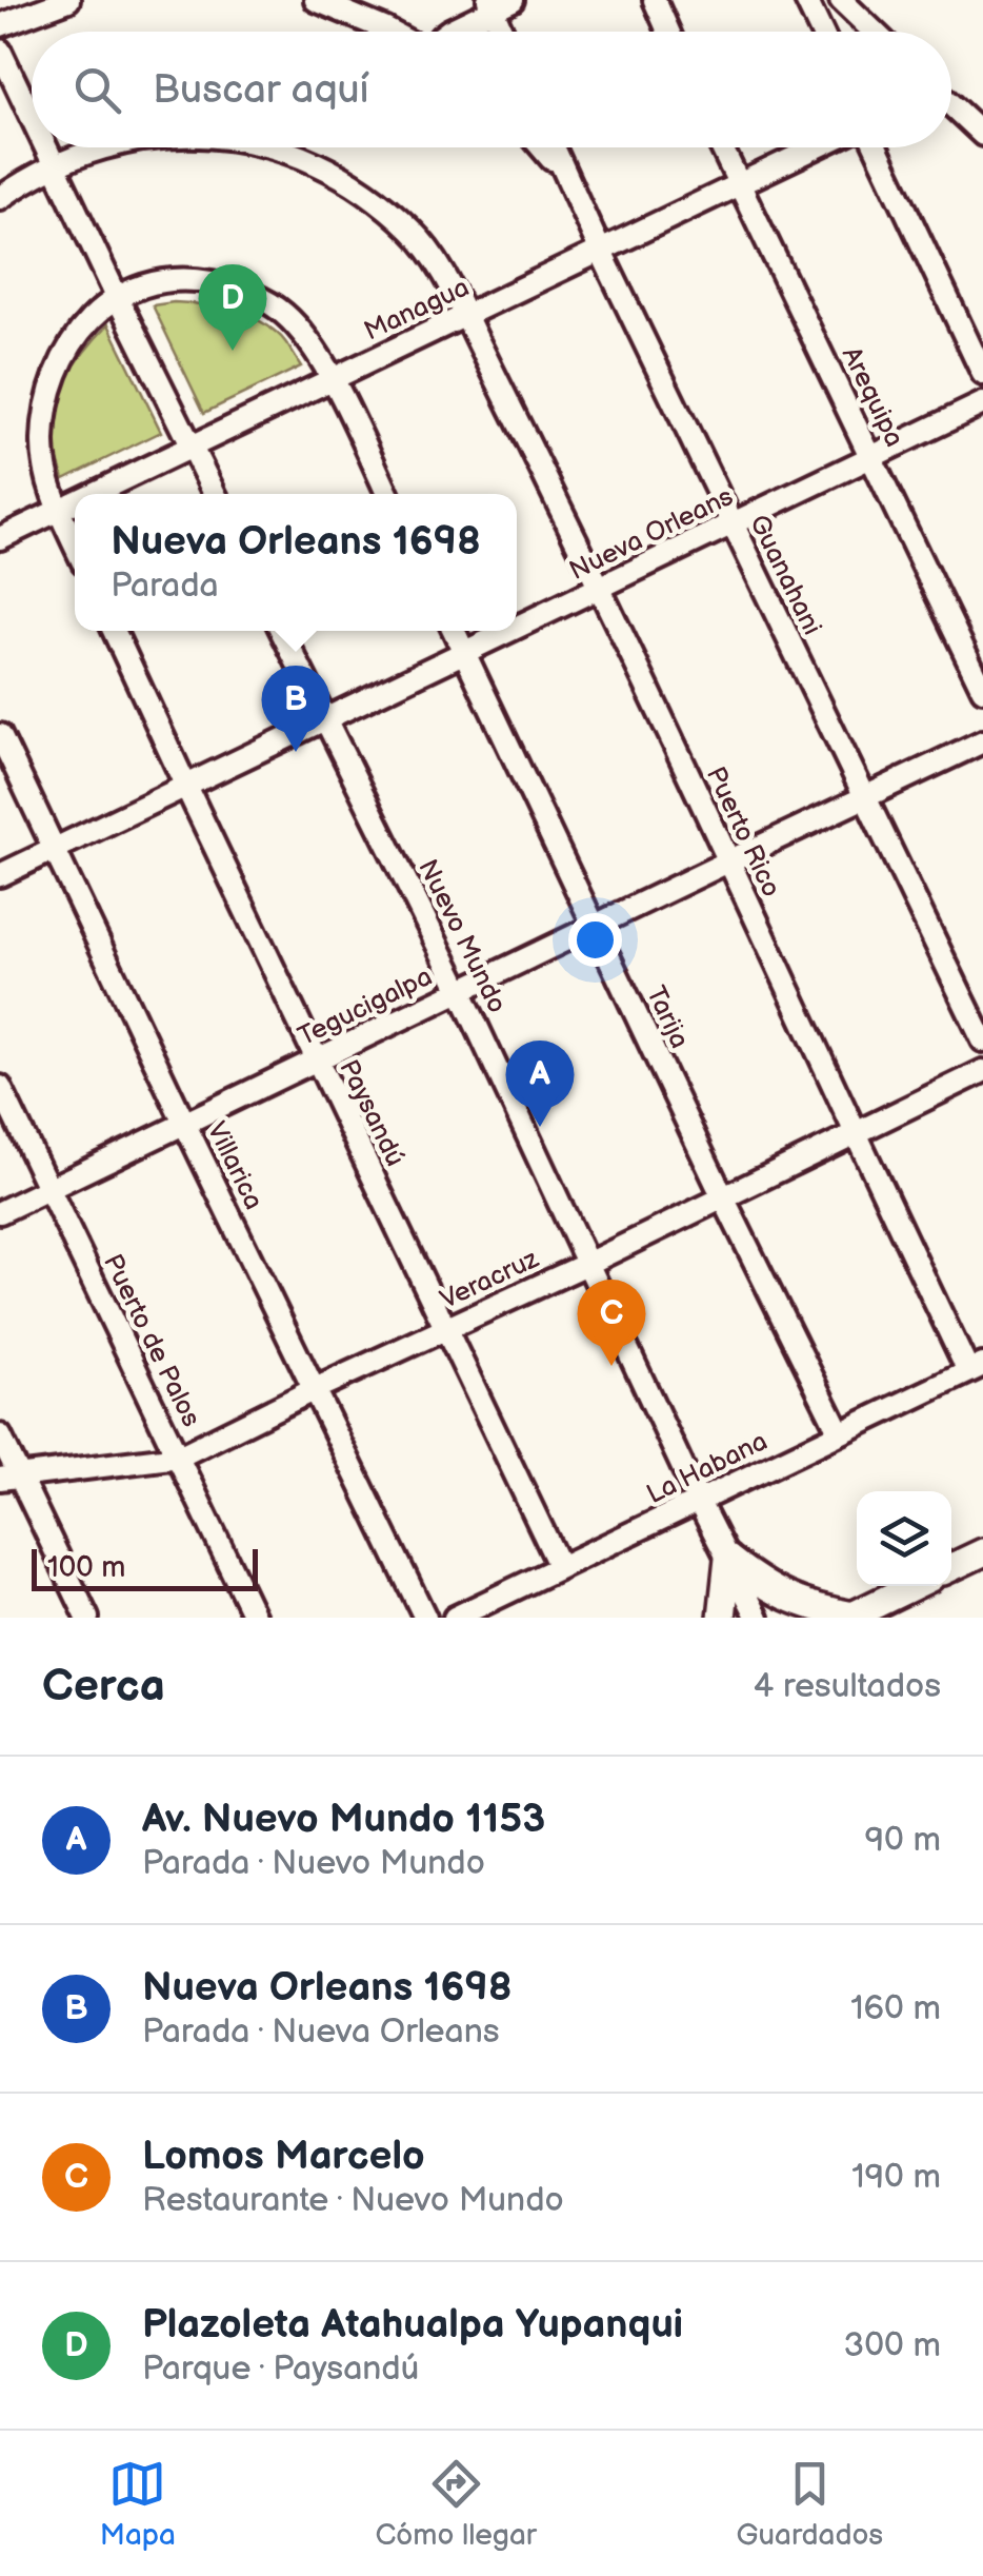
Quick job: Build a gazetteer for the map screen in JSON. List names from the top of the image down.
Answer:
{
  "streets": {
    "street": [
      "Managua",
      "Arequipa",
      "Nueva Orleans",
      "Guanahani",
      "Puerto Rico",
      "Nuevo Mundo",
      "Tegucigalpa",
      "Tarija",
      "Paysandú",
      "Villarica",
      "Veracruz",
      "Puerto de Palos",
      "La Habana"
    ]
  },
  "crossings": [
    ["Managua", "Arequipa"],
    ["Managua", "Guanahani"],
    ["Managua", "Puerto Rico"],
    ["Arequipa", "Nueva Orleans"],
    ["Nueva Orleans", "Guanahani"],
    ["Nueva Orleans", "Puerto Rico"],
    ["Nueva Orleans", "Nuevo Mundo"],
    ["Nueva Orleans", "Tarija"],
    ["Nueva Orleans", "Paysandú"],
    ["Nueva Orleans", "Villarica"],
    ["Guanahani", "Tegucigalpa"],
    ["Puerto Rico", "Tegucigalpa"],
    ["Puerto Rico", "Veracruz"],
    ["Puerto Rico", "La Habana"],
    ["Nuevo Mundo", "Tegucigalpa"],
    ["Nuevo Mundo", "Veracruz"],
    ["Nuevo Mundo", "La Habana"],
    ["Tegucigalpa", "Tarija"],
    ["Tegucigalpa", "Paysandú"],
    ["Tegucigalpa", "Villarica"],
    ["Tegucigalpa", "Puerto de Palos"],
    ["Tarija", "Veracruz"],
    ["Tarija", "La Habana"],
    ["Paysandú", "Veracruz"],
    ["Paysandú", "La Habana"],
    ["Villarica", "Veracruz"],
    ["Veracruz", "Puerto de Palos"]
  ],
  "scale_bar": "100 m",
  "page": {
    "search": "Buscar aquí",
    "pins": [
      "D",
      "B",
      "A",
      "C"
    ],
    "popup": ["Nueva Orleans 1698", "Parada"],
    "scale": "100 m",
    "heading": ["Cerca", "4 resultados"],
    "list": [
      {
        "mark": "A",
        "name": "Av. Nuevo Mundo 1153",
        "note": "Parada · Nuevo Mundo",
        "value": "90 m"
      },
      {
        "mark": "B",
        "name": "Nueva Orleans 1698",
        "note": "Parada · Nueva Orleans",
        "value": "160 m"
      },
      {
        "mark": "C",
        "name": "Lomos Marcelo",
        "note": "Restaurante · Nuevo Mundo",
        "value": "190 m"
      },
      {
        "mark": "D",
        "name": "Plazoleta Atahualpa Yupanqui",
        "note": "Parque · Paysandú",
        "value": "300 m"
      }
    ],
    "nav": ["Mapa", "Cómo llegar", "Guardados"]
  }
}
